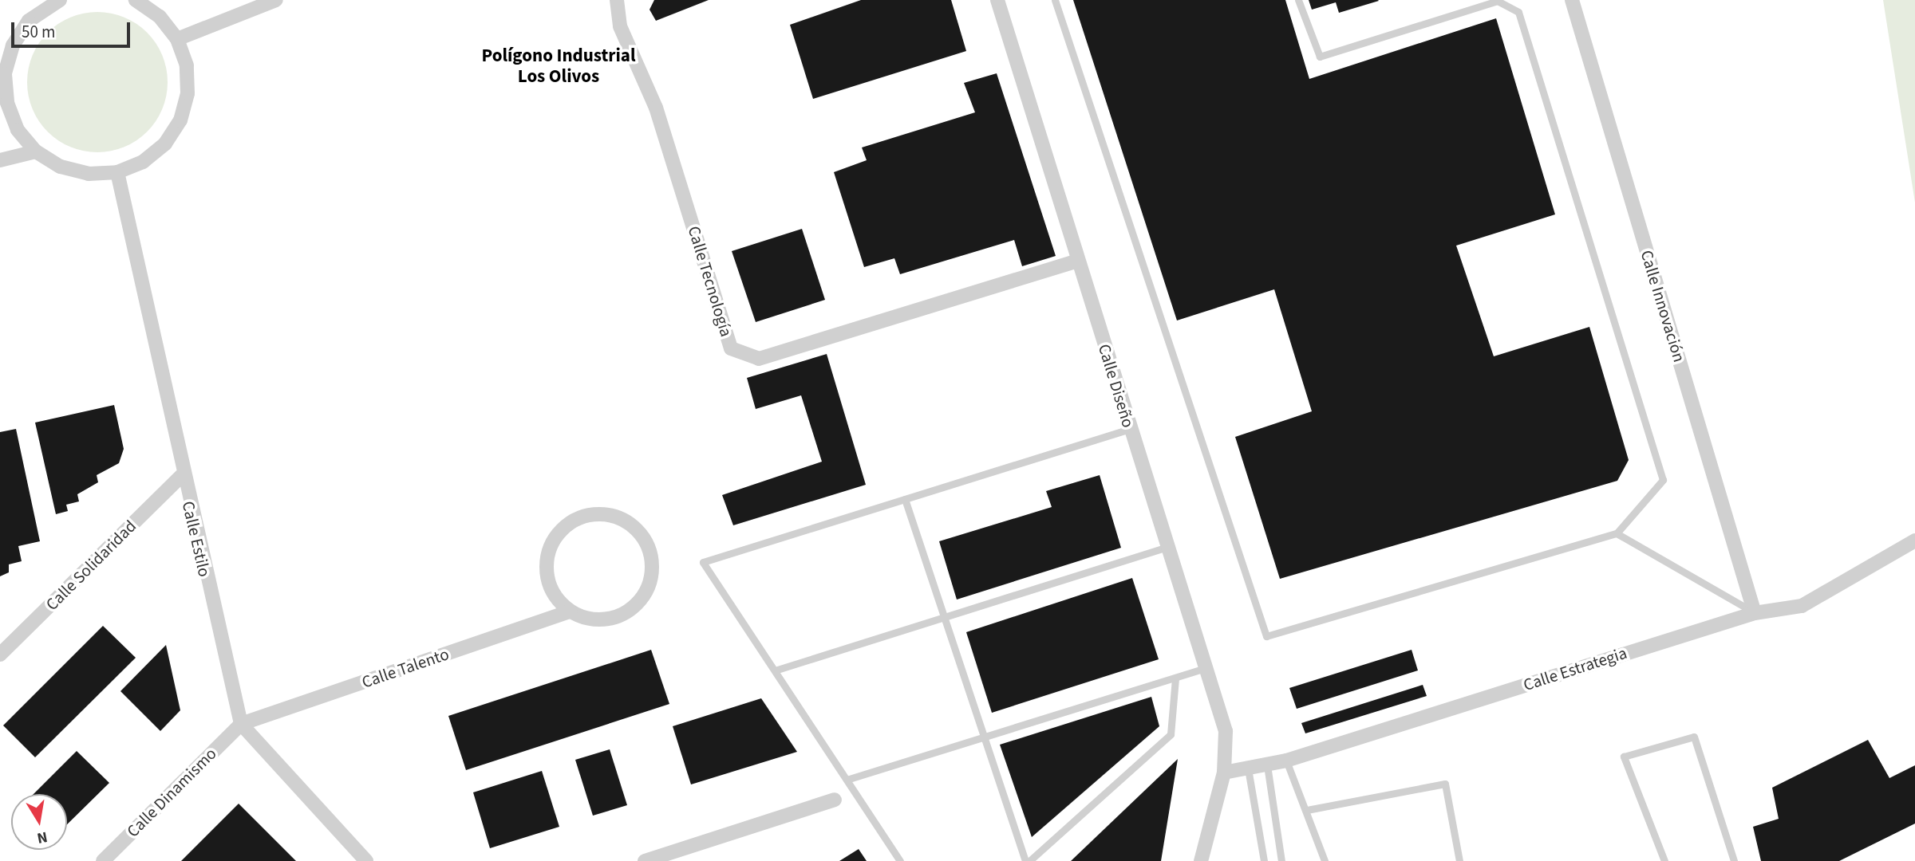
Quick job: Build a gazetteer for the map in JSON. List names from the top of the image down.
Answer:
{
  "streets": {
    "street": [
      "Calle Tecnología",
      "Calle Innovación",
      "Calle Diseño",
      "Calle Estilo",
      "Calle Solidaridad",
      "Calle Talento",
      "Calle Estrategia",
      "Calle Dinamismo"
    ]
  },
  "crossings": [
    ["Calle Tecnología", "Calle Diseño"],
    ["Calle Innovación", "Calle Estrategia"],
    ["Calle Diseño", "Calle Estrategia"],
    ["Calle Estilo", "Calle Solidaridad"],
    ["Calle Estilo", "Calle Talento"],
    ["Calle Estilo", "Calle Dinamismo"],
    ["Calle Talento", "Calle Dinamismo"]
  ],
  "districts": ["Polígono Industrial Los Olivos"],
  "scale_bar": "50 m",
  "north": "bottom"
}
